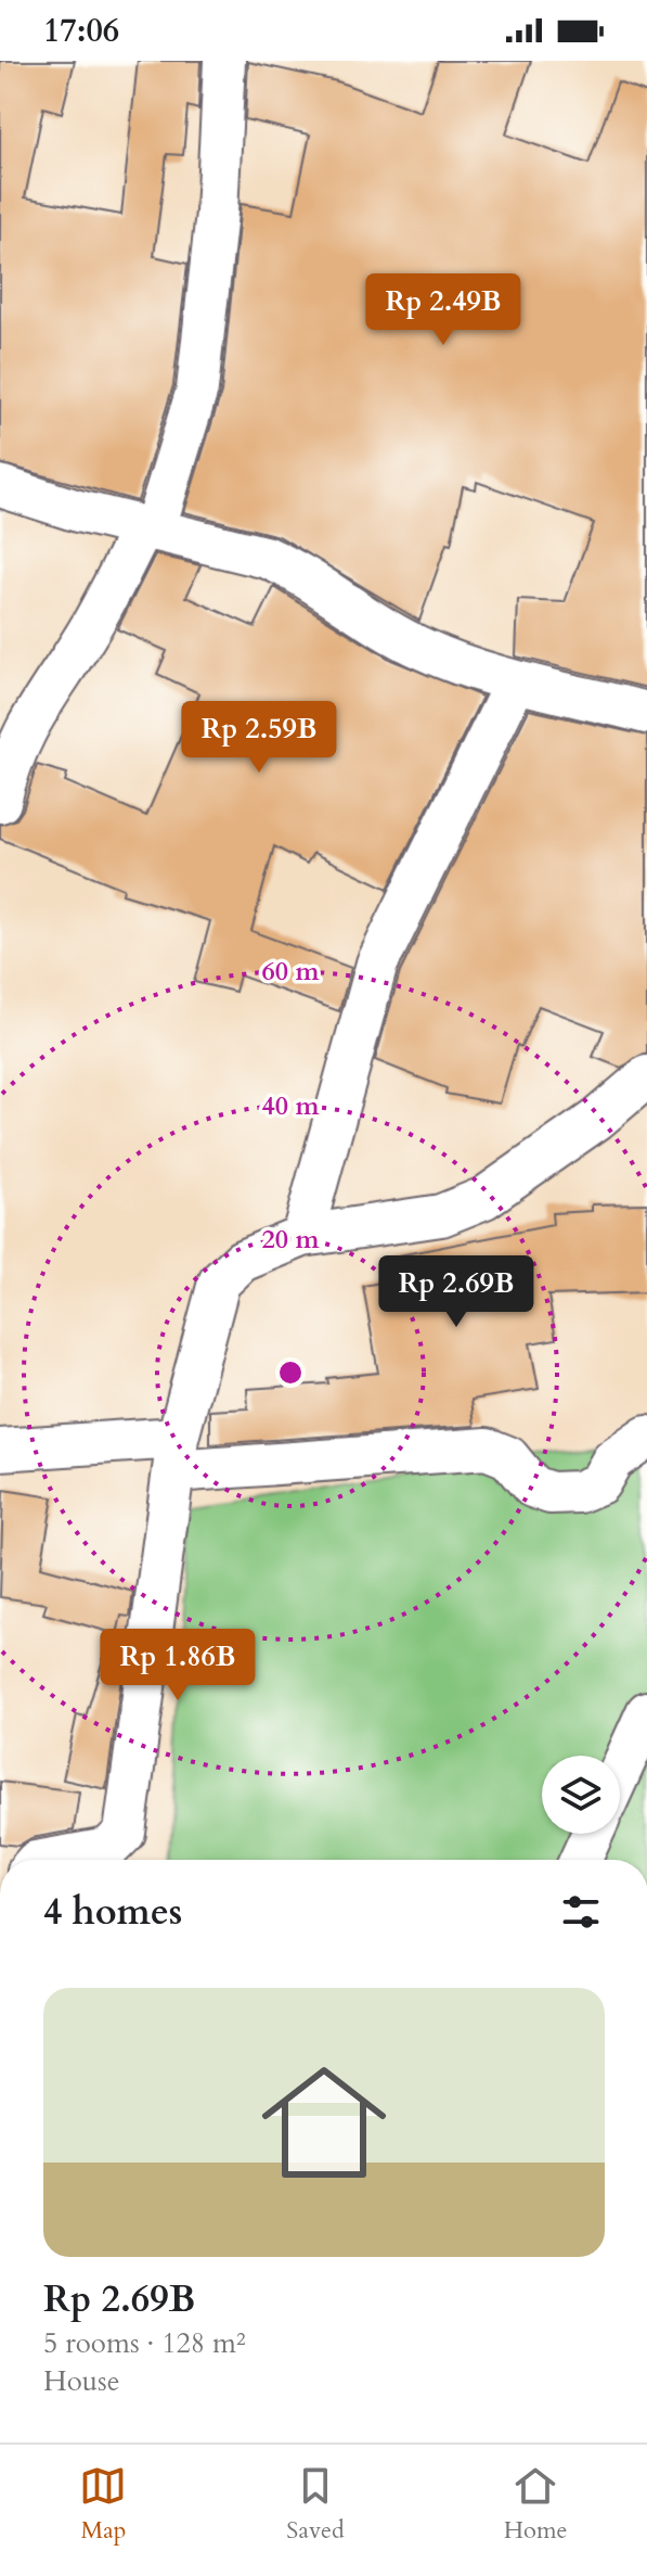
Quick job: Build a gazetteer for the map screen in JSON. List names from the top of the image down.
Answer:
{
  "page": {
    "status": "17:06",
    "price": [
      "Rp 2.49B",
      "Rp 2.59B",
      "Rp 2.69B",
      "Rp 1.86B"
    ],
    "heading": "4 homes",
    "list": [
      {
        "name": "Rp 2.69B",
        "note": "5 rooms · 128 m² · House"
      }
    ],
    "tabs": ["Map", "Saved", "Home"]
  },
  "rings": ["60 m", "40 m", "20 m"]
}
